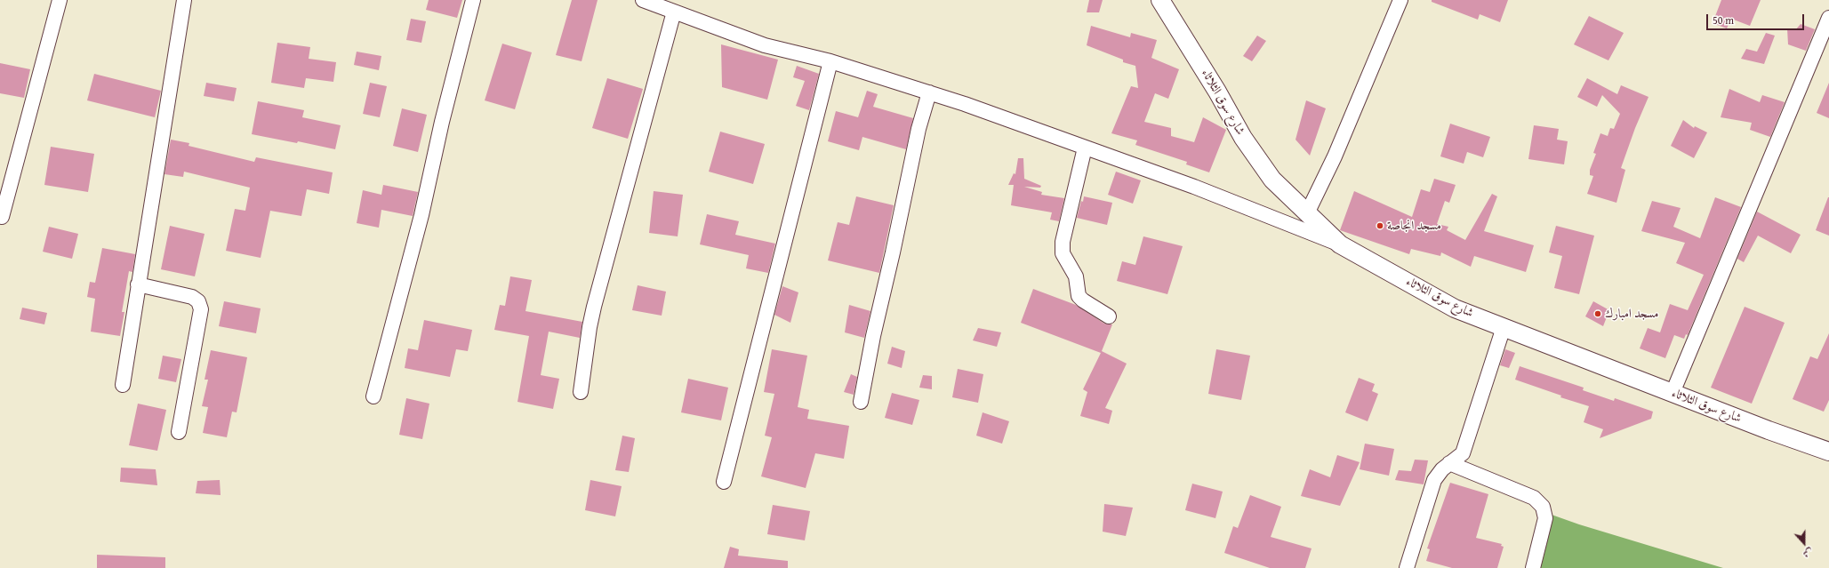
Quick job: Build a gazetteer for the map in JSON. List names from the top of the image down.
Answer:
{
  "streets": {
    "street": ["شارع سوق الثلاثاء"]
  },
  "places": ["مسجد انجاصة", "مسجد امبارك"],
  "scale_bar": "50 m",
  "north": "bottom"
}
